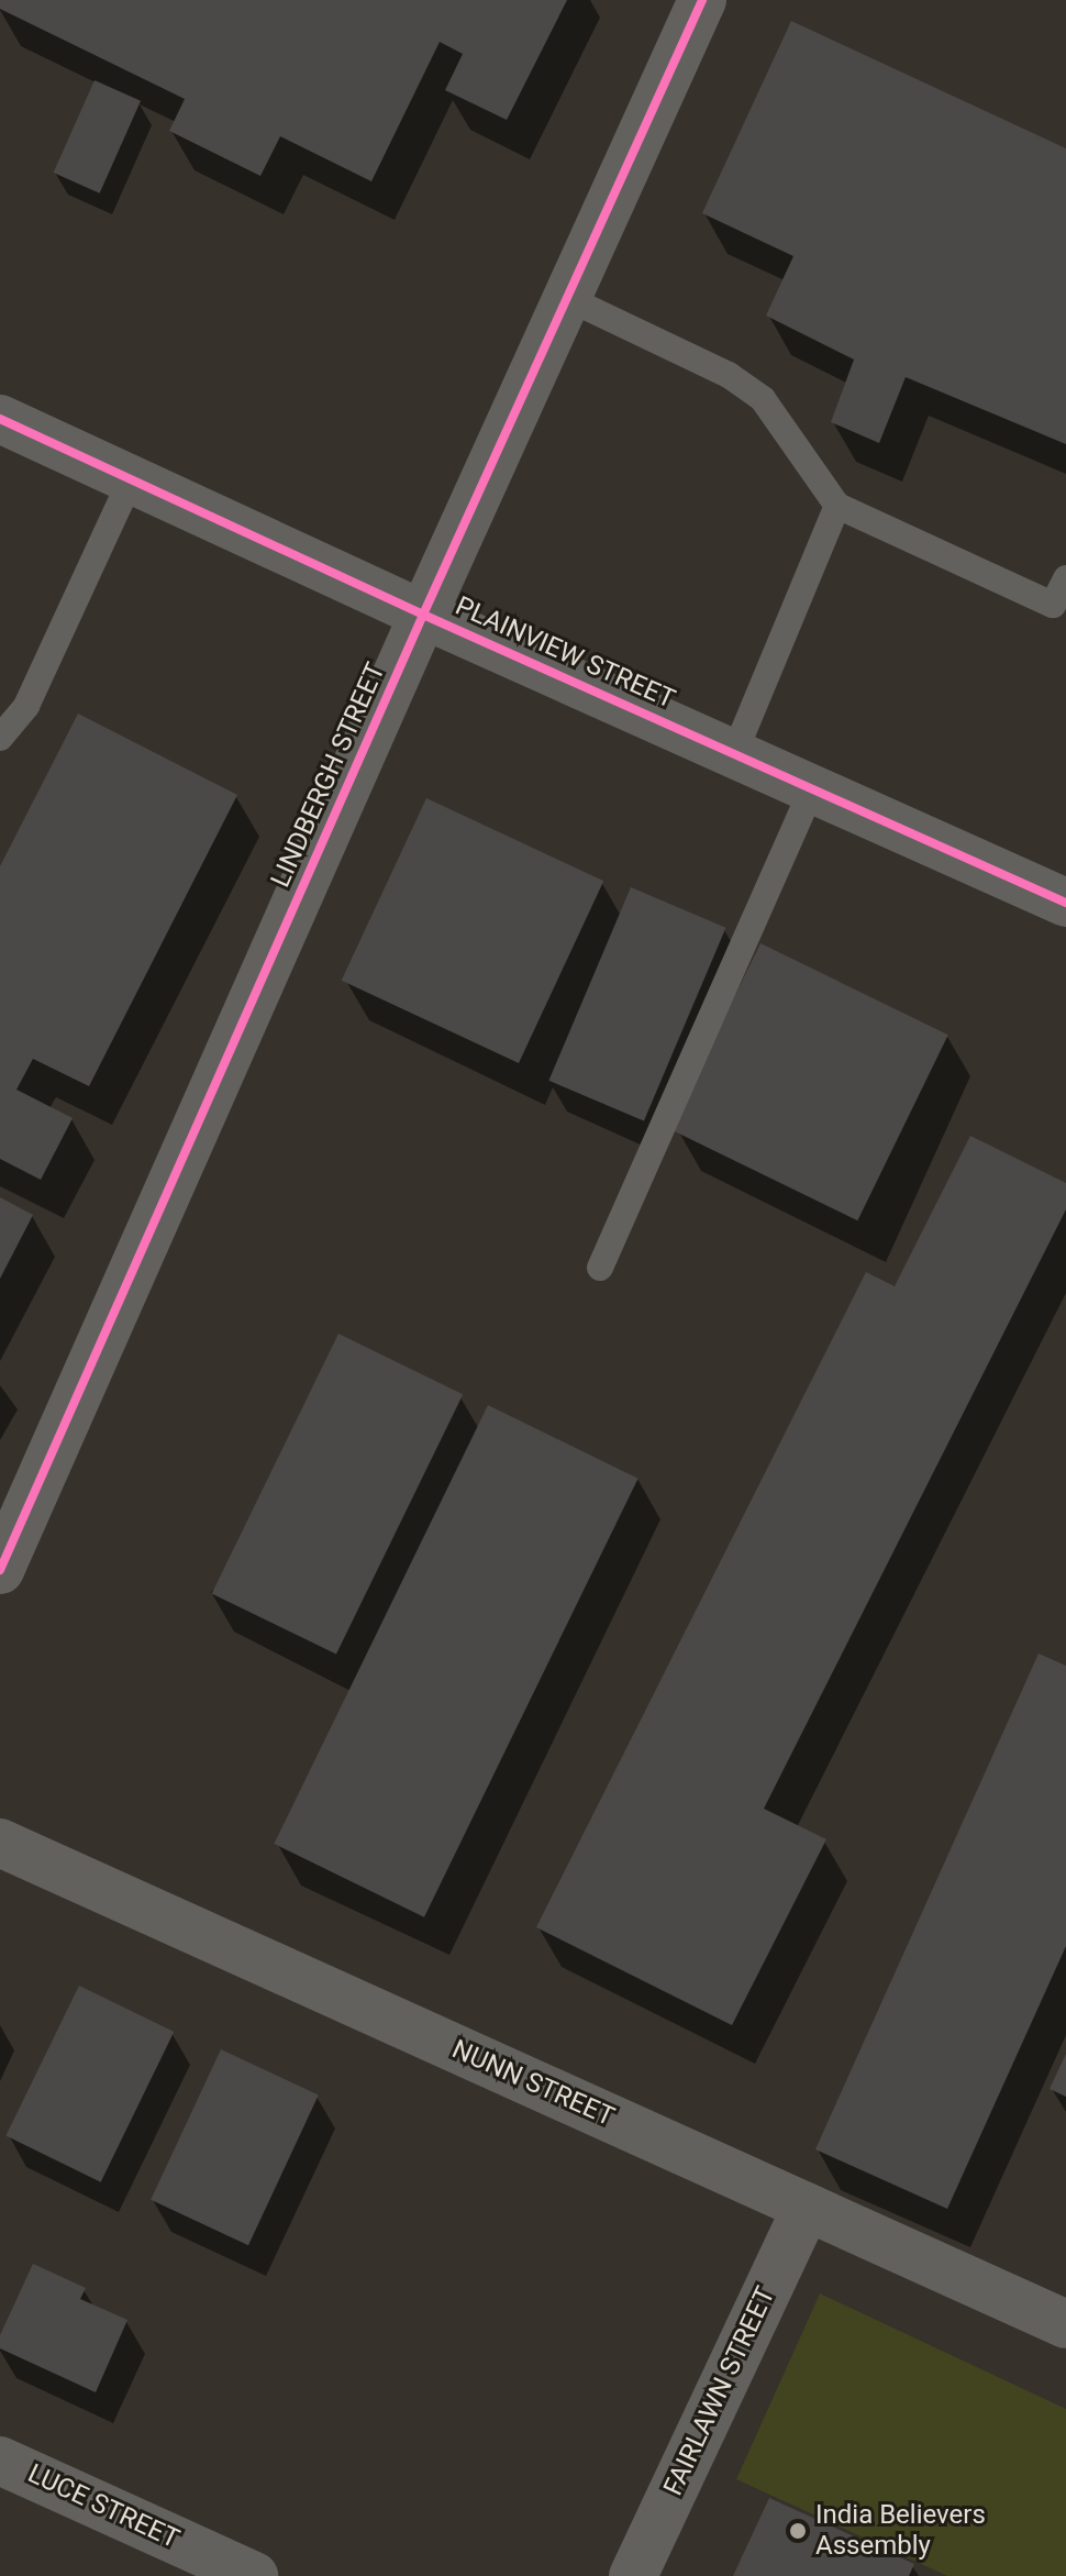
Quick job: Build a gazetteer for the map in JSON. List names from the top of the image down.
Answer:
{
  "streets": {
    "street": [
      "PLAINVIEW STREET",
      "LINDBERGH STREET",
      "NUNN STREET",
      "FAIRLAWN STREET",
      "LUCE STREET"
    ]
  },
  "crossings": [
    ["PLAINVIEW STREET", "LINDBERGH STREET"],
    ["NUNN STREET", "FAIRLAWN STREET"]
  ],
  "places": ["India Believers Assembly"]
}
